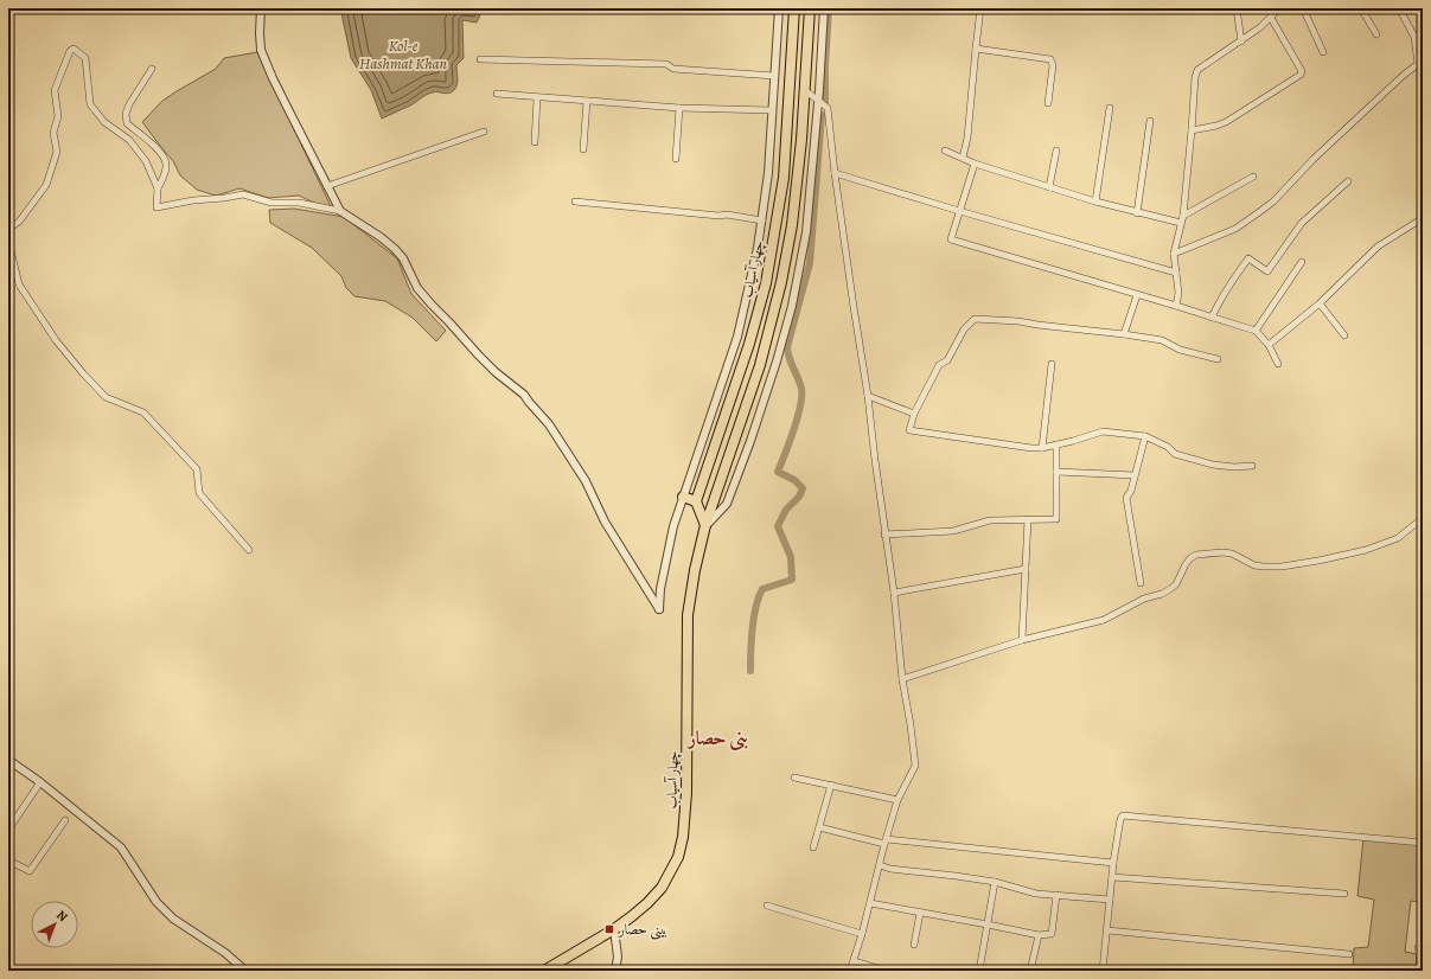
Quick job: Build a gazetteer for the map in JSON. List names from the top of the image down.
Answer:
{
  "streets": {
    "highway": ["چهار آسیاب"]
  },
  "districts": ["بنی حصار"],
  "water": ["Kol-e Hashmat Khan"],
  "places": {
    "transit": ["بینی حصار"]
  },
  "north": "top right"
}
